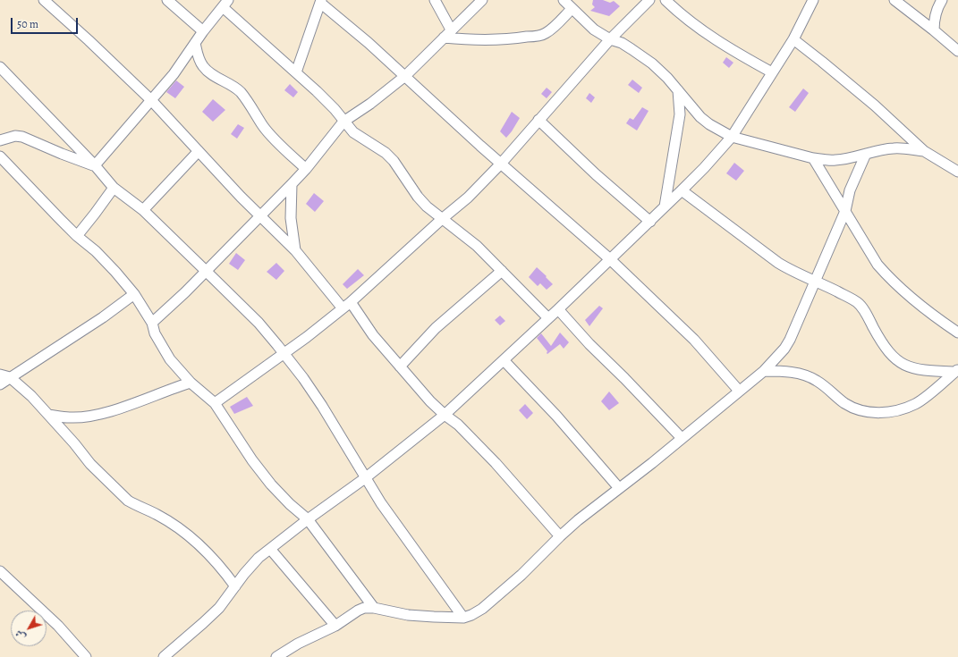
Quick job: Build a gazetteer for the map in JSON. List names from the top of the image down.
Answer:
{
  "scale_bar": "50 m",
  "north": "bottom left"
}
